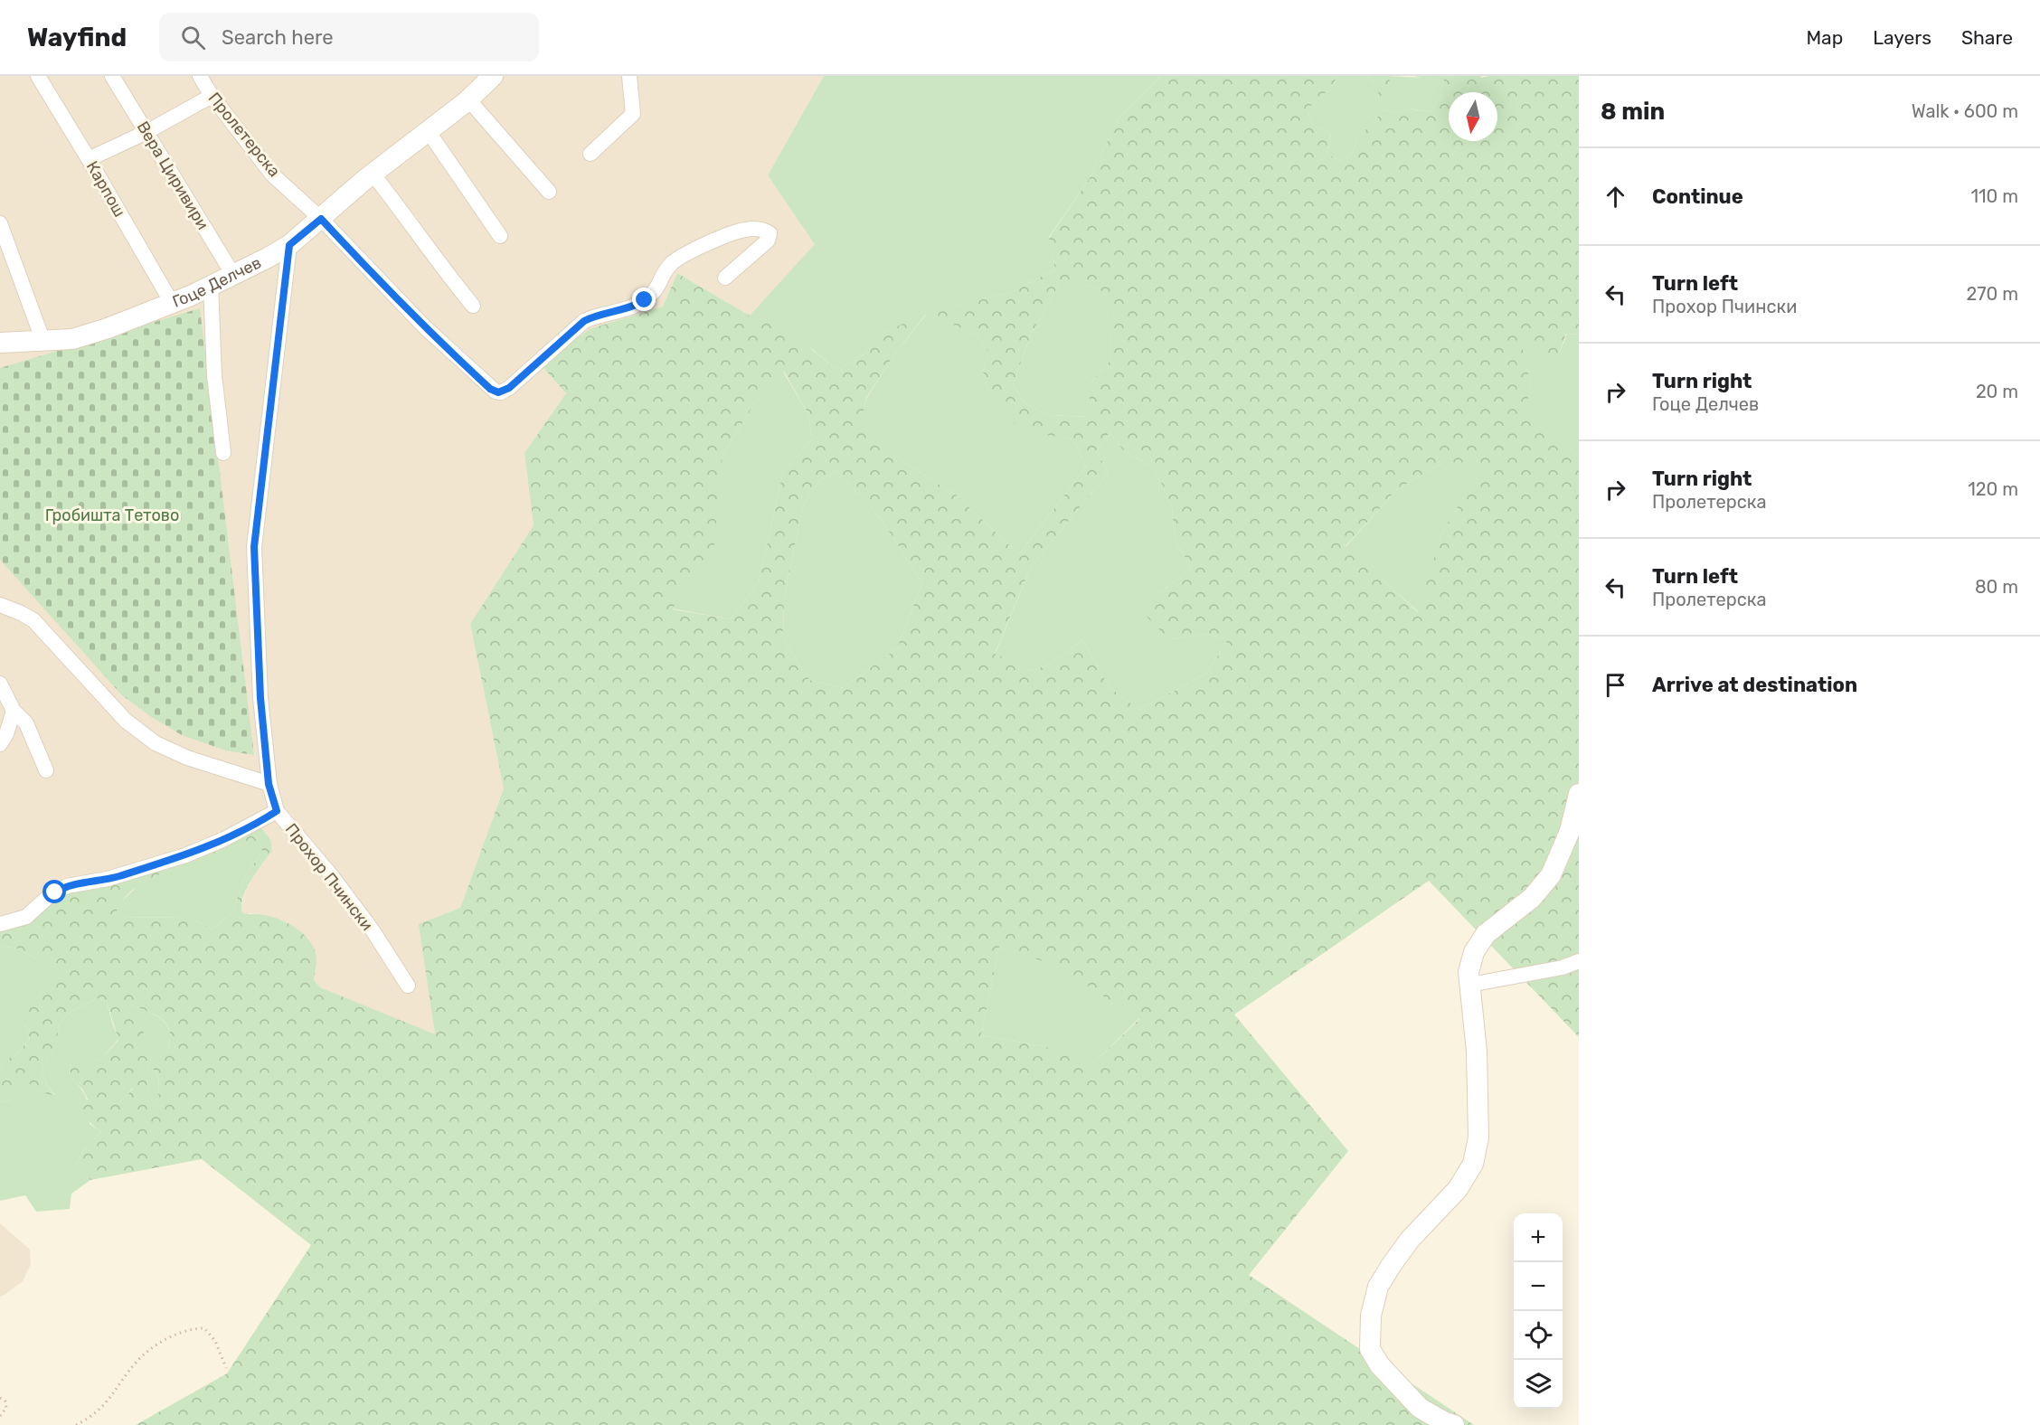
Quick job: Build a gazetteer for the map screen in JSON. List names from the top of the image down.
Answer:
{
  "streets": {
    "street": [
      "Пролетерска",
      "Вера Циривири",
      "Карпош",
      "Гоце Делчев",
      "Прохор Пчински"
    ]
  },
  "crossings": [
    ["Пролетерска", "Гоце Делчев"],
    ["Вера Циривири", "Гоце Делчев"],
    ["Карпош", "Гоце Делчев"],
    ["Гоце Делчев", "Прохор Пчински"]
  ],
  "parks": ["Гробишта Тетово"],
  "north": "bottom",
  "page": {
    "header": "Wayfind",
    "search": "Search here",
    "nav": ["Map", "Layers", "Share"],
    "heading": ["8 min", "Walk · 600 m"],
    "list": [
      ["Continue", "110 m"],
      ["Turn left", "Прохор Пчински", "270 m"],
      ["Turn right", "Гоце Делчев", "20 m"],
      ["Turn right", "Пролетерска", "120 m"],
      ["Turn left", "Пролетерска", "80 m"],
      "Arrive at destination"
    ],
    "map_buttons": ["+", "−"]
  }
}
